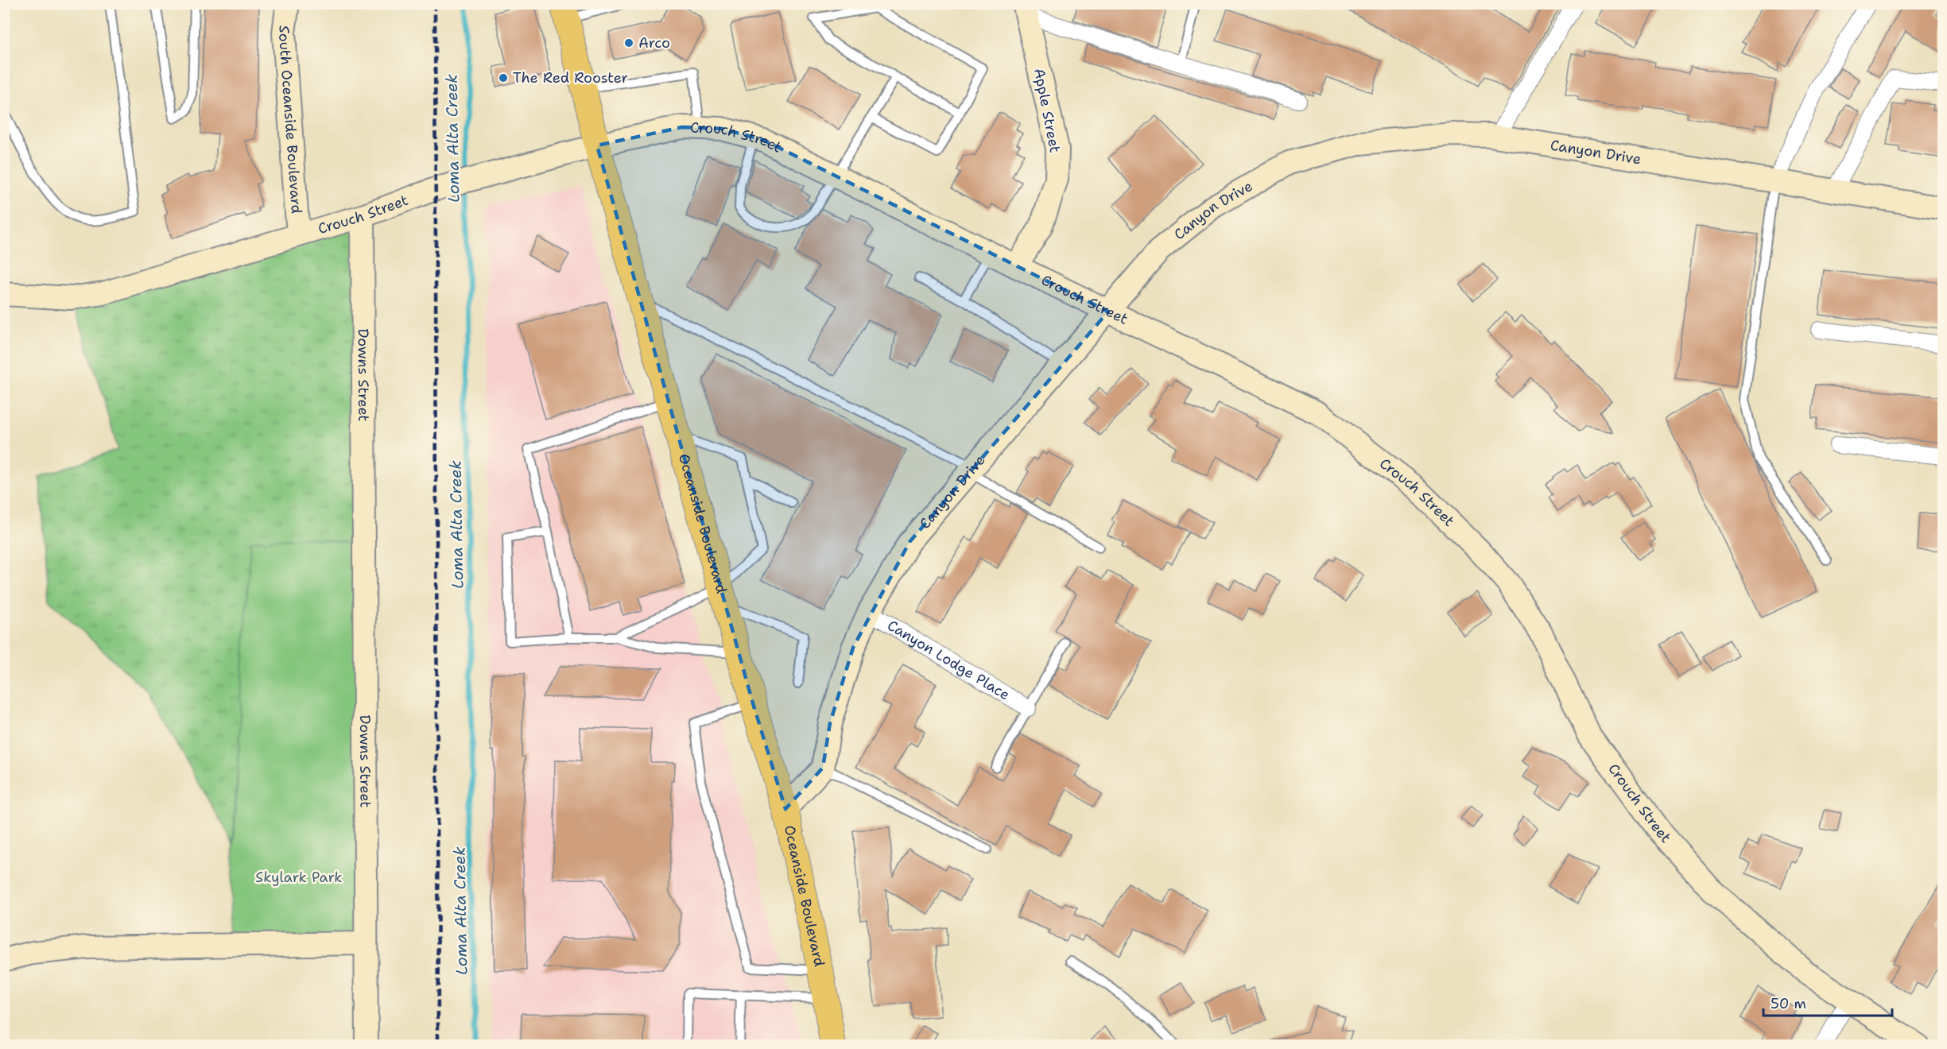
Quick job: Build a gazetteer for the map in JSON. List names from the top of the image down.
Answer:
{
  "streets": {
    "main road": [
      "Apple Street",
      "South Oceanside Boulevard",
      "Crouch Street",
      "Canyon Drive",
      "Downs Street",
      "Oceanside Boulevard"
    ],
    "street": ["Canyon Lodge Place"]
  },
  "crossings": [
    ["Apple Street", "Crouch Street"],
    ["South Oceanside Boulevard", "Crouch Street"],
    ["Crouch Street", "Canyon Drive"],
    ["Crouch Street", "Downs Street"],
    ["Crouch Street", "Oceanside Boulevard"],
    ["Canyon Drive", "Canyon Lodge Place"]
  ],
  "water": ["Loma Alta Creek"],
  "parks": ["Skylark Park"],
  "places": ["Arco", "The Red Rooster"],
  "scale_bar": "50 m"
}
